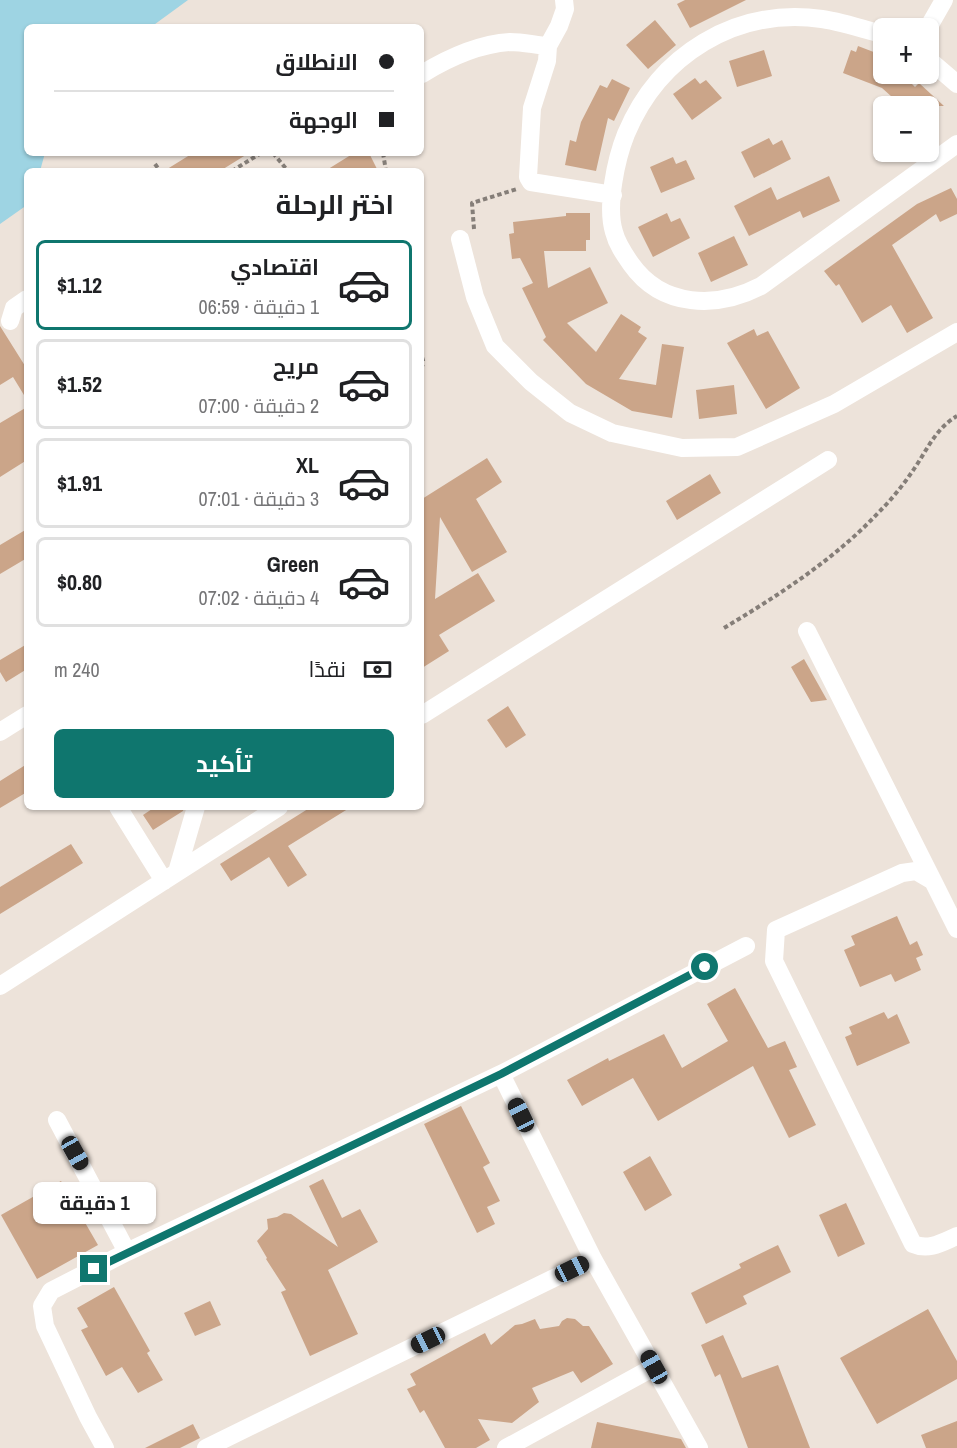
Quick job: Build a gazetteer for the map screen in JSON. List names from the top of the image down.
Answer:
{
  "page": {
    "map_buttons": ["+", "−"],
    "banner": ["الانطلاق", "الوجهة"],
    "heading": "اختر الرحلة",
    "list": [
      {
        "name": "اقتصادي",
        "note": "1 دقيقة · 06:59",
        "value": "$1.12"
      },
      {
        "name": "مريح",
        "note": "2 دقيقة · 07:00",
        "value": "$1.52"
      },
      {
        "name": "XL",
        "note": "3 دقيقة · 07:01",
        "value": "$1.91"
      },
      {
        "name": "Green",
        "note": "4 دقيقة · 07:02",
        "value": "$0.80"
      }
    ],
    "pay": ["نقدًا", "240 m"],
    "buttons": "تأكيد",
    "bubble": "1 دقيقة"
  }
}
